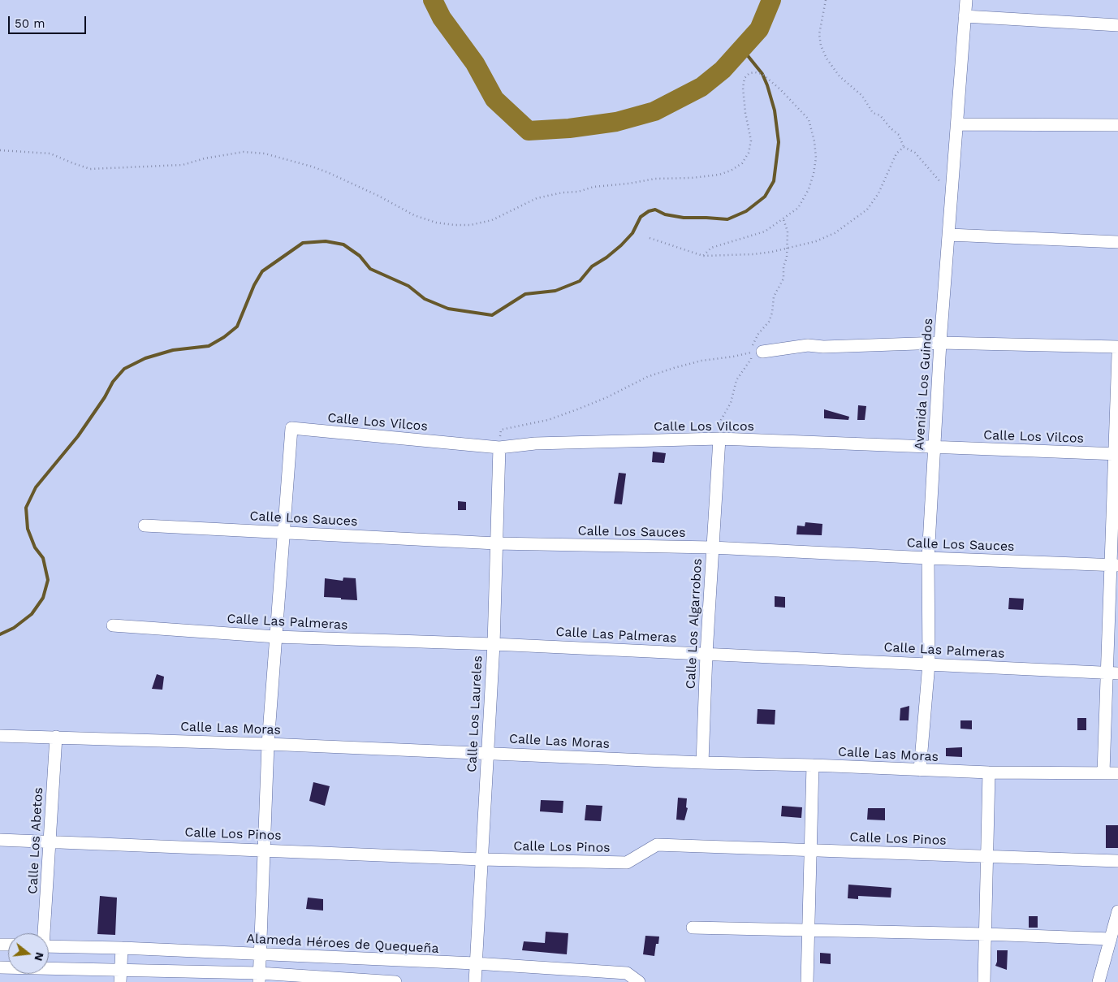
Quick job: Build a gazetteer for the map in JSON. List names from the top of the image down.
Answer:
{
  "streets": {
    "street": [
      "Avenida Los Guindos",
      "Calle Los Vilcos",
      "Calle Los Sauces",
      "Calle Las Palmeras",
      "Calle Los Algarrobos",
      "Calle Los Laureles",
      "Calle Las Moras",
      "Calle Los Pinos",
      "Calle Los Abetos",
      "Alameda Héroes de Quequeña"
    ]
  },
  "crossings": [
    ["Avenida Los Guindos", "Calle Los Vilcos"],
    ["Avenida Los Guindos", "Calle Los Sauces"],
    ["Avenida Los Guindos", "Calle Las Palmeras"],
    ["Avenida Los Guindos", "Calle Las Moras"],
    ["Calle Los Vilcos", "Calle Los Sauces"],
    ["Calle Los Vilcos", "Calle Los Algarrobos"],
    ["Calle Los Vilcos", "Calle Los Laureles"],
    ["Calle Los Sauces", "Calle Los Algarrobos"],
    ["Calle Los Sauces", "Calle Los Laureles"],
    ["Calle Las Palmeras", "Calle Los Algarrobos"],
    ["Calle Las Palmeras", "Calle Los Laureles"],
    ["Calle Los Algarrobos", "Calle Las Moras"],
    ["Calle Los Laureles", "Calle Las Moras"],
    ["Calle Los Laureles", "Calle Los Pinos"],
    ["Calle Los Laureles", "Alameda Héroes de Quequeña"],
    ["Calle Las Moras", "Calle Los Abetos"],
    ["Calle Los Pinos", "Calle Los Abetos"]
  ],
  "scale_bar": "50 m",
  "north": "right"
}
